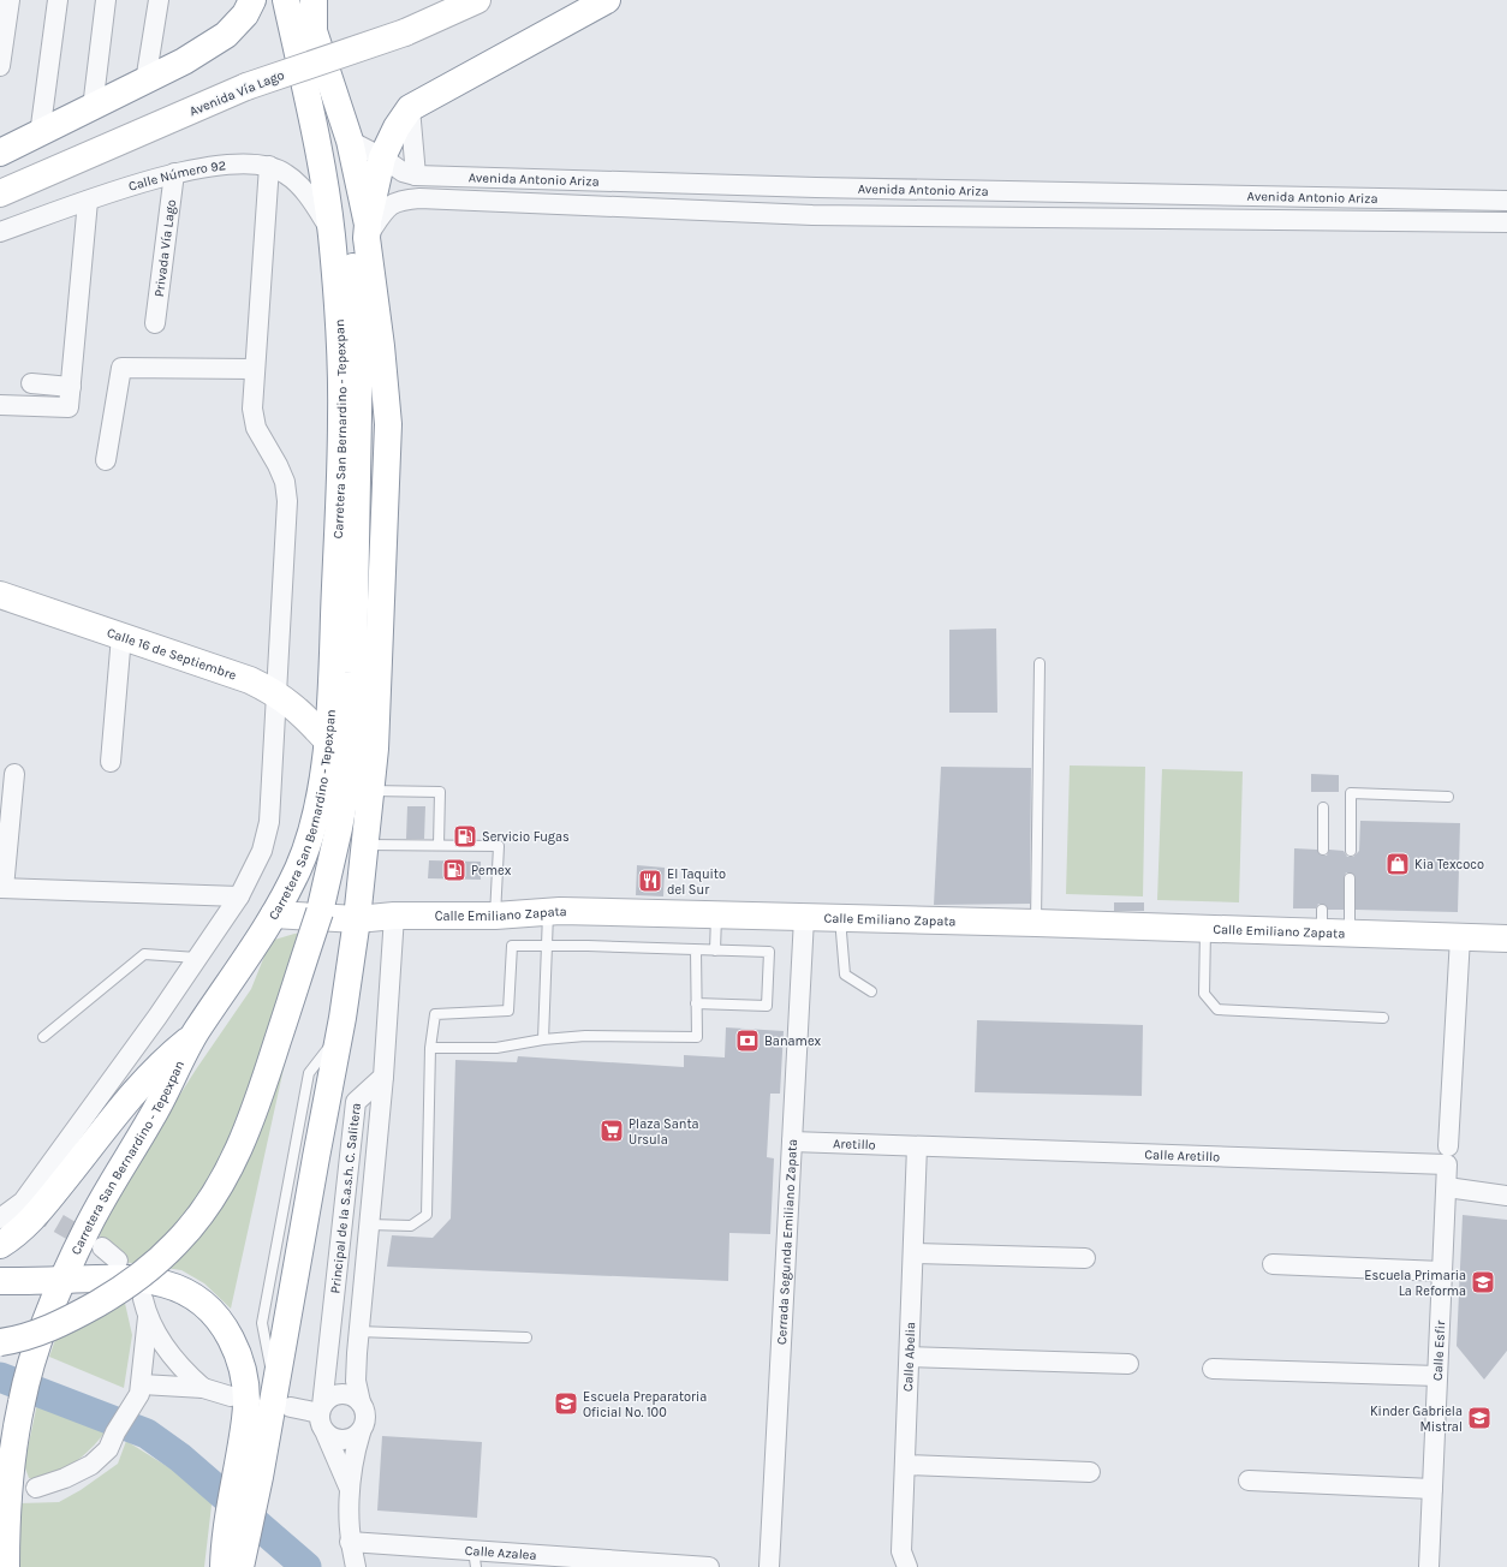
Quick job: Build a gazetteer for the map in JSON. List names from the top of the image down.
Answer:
{
  "streets": {
    "main road": [
      "Avenida Vía Lago",
      "Carretera San Bernardino - Tepexpan",
      "Calle 16 de Septiembre",
      "Calle Emiliano Zapata"
    ],
    "street": [
      "Calle Número 92",
      "Avenida Antonio Ariza",
      "Privada Vía Lago",
      "Aretillo",
      "Calle Aretillo",
      "Principal de la S.a.s.h. C. Salitera",
      "Cerrada Segunda Emiliano Zapata",
      "Calle Esfir",
      "Calle Abelia",
      "Calle Azalea"
    ]
  },
  "crossings": [
    ["Calle Número 92", "Avenida Antonio Ariza"],
    ["Calle Número 92", "Privada Vía Lago"],
    ["Calle Número 92", "Carretera San Bernardino - Tepexpan"],
    ["Avenida Antonio Ariza", "Carretera San Bernardino - Tepexpan"],
    ["Carretera San Bernardino - Tepexpan", "Calle 16 de Septiembre"],
    ["Carretera San Bernardino - Tepexpan", "Calle Emiliano Zapata"],
    ["Calle Emiliano Zapata", "Cerrada Segunda Emiliano Zapata"],
    ["Calle Emiliano Zapata", "Calle Esfir"],
    ["Aretillo", "Calle Aretillo"],
    ["Aretillo", "Cerrada Segunda Emiliano Zapata"],
    ["Aretillo", "Calle Abelia"],
    ["Calle Aretillo", "Calle Esfir"],
    ["Calle Aretillo", "Calle Abelia"]
  ],
  "places": {
    "fuel station": ["Servicio Fugas", "Pemex"],
    "shop": ["Kia Texcoco"],
    "restaurant": ["El Taquito del Sur"],
    "bank": ["Banamex"],
    "supermarket": ["Plaza Santa Ursula"],
    "school or university": ["Escuela Primaria La Reforma", "Escuela Preparatoria Oficial No. 100", "Kinder Gabriela Mistral"]
  }
}
